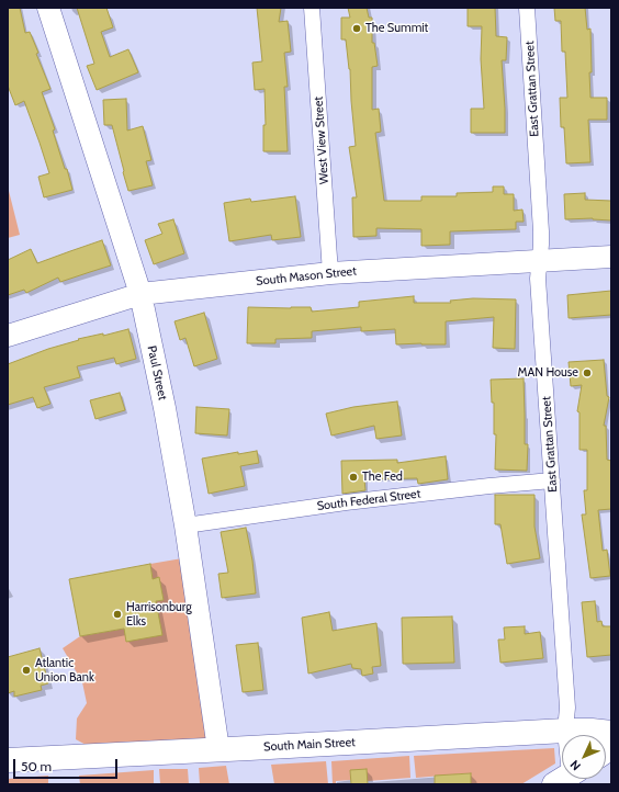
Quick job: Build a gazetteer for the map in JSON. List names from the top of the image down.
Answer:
{
  "streets": {
    "main road": ["South Main Street"],
    "street": [
      "East Grattan Street",
      "West View Street",
      "South Mason Street",
      "Paul Street",
      "South Federal Street"
    ]
  },
  "crossings": [
    ["East Grattan Street", "South Mason Street"],
    ["East Grattan Street", "South Federal Street"],
    ["East Grattan Street", "South Main Street"],
    ["West View Street", "South Mason Street"],
    ["South Mason Street", "Paul Street"],
    ["Paul Street", "South Federal Street"],
    ["Paul Street", "South Main Street"]
  ],
  "places": [
    "The Summit",
    "MAN House",
    "The Fed",
    "Harrisonburg Elks",
    "Atlantic Union Bank"
  ],
  "scale_bar": "50 m",
  "north": "bottom left"
}
